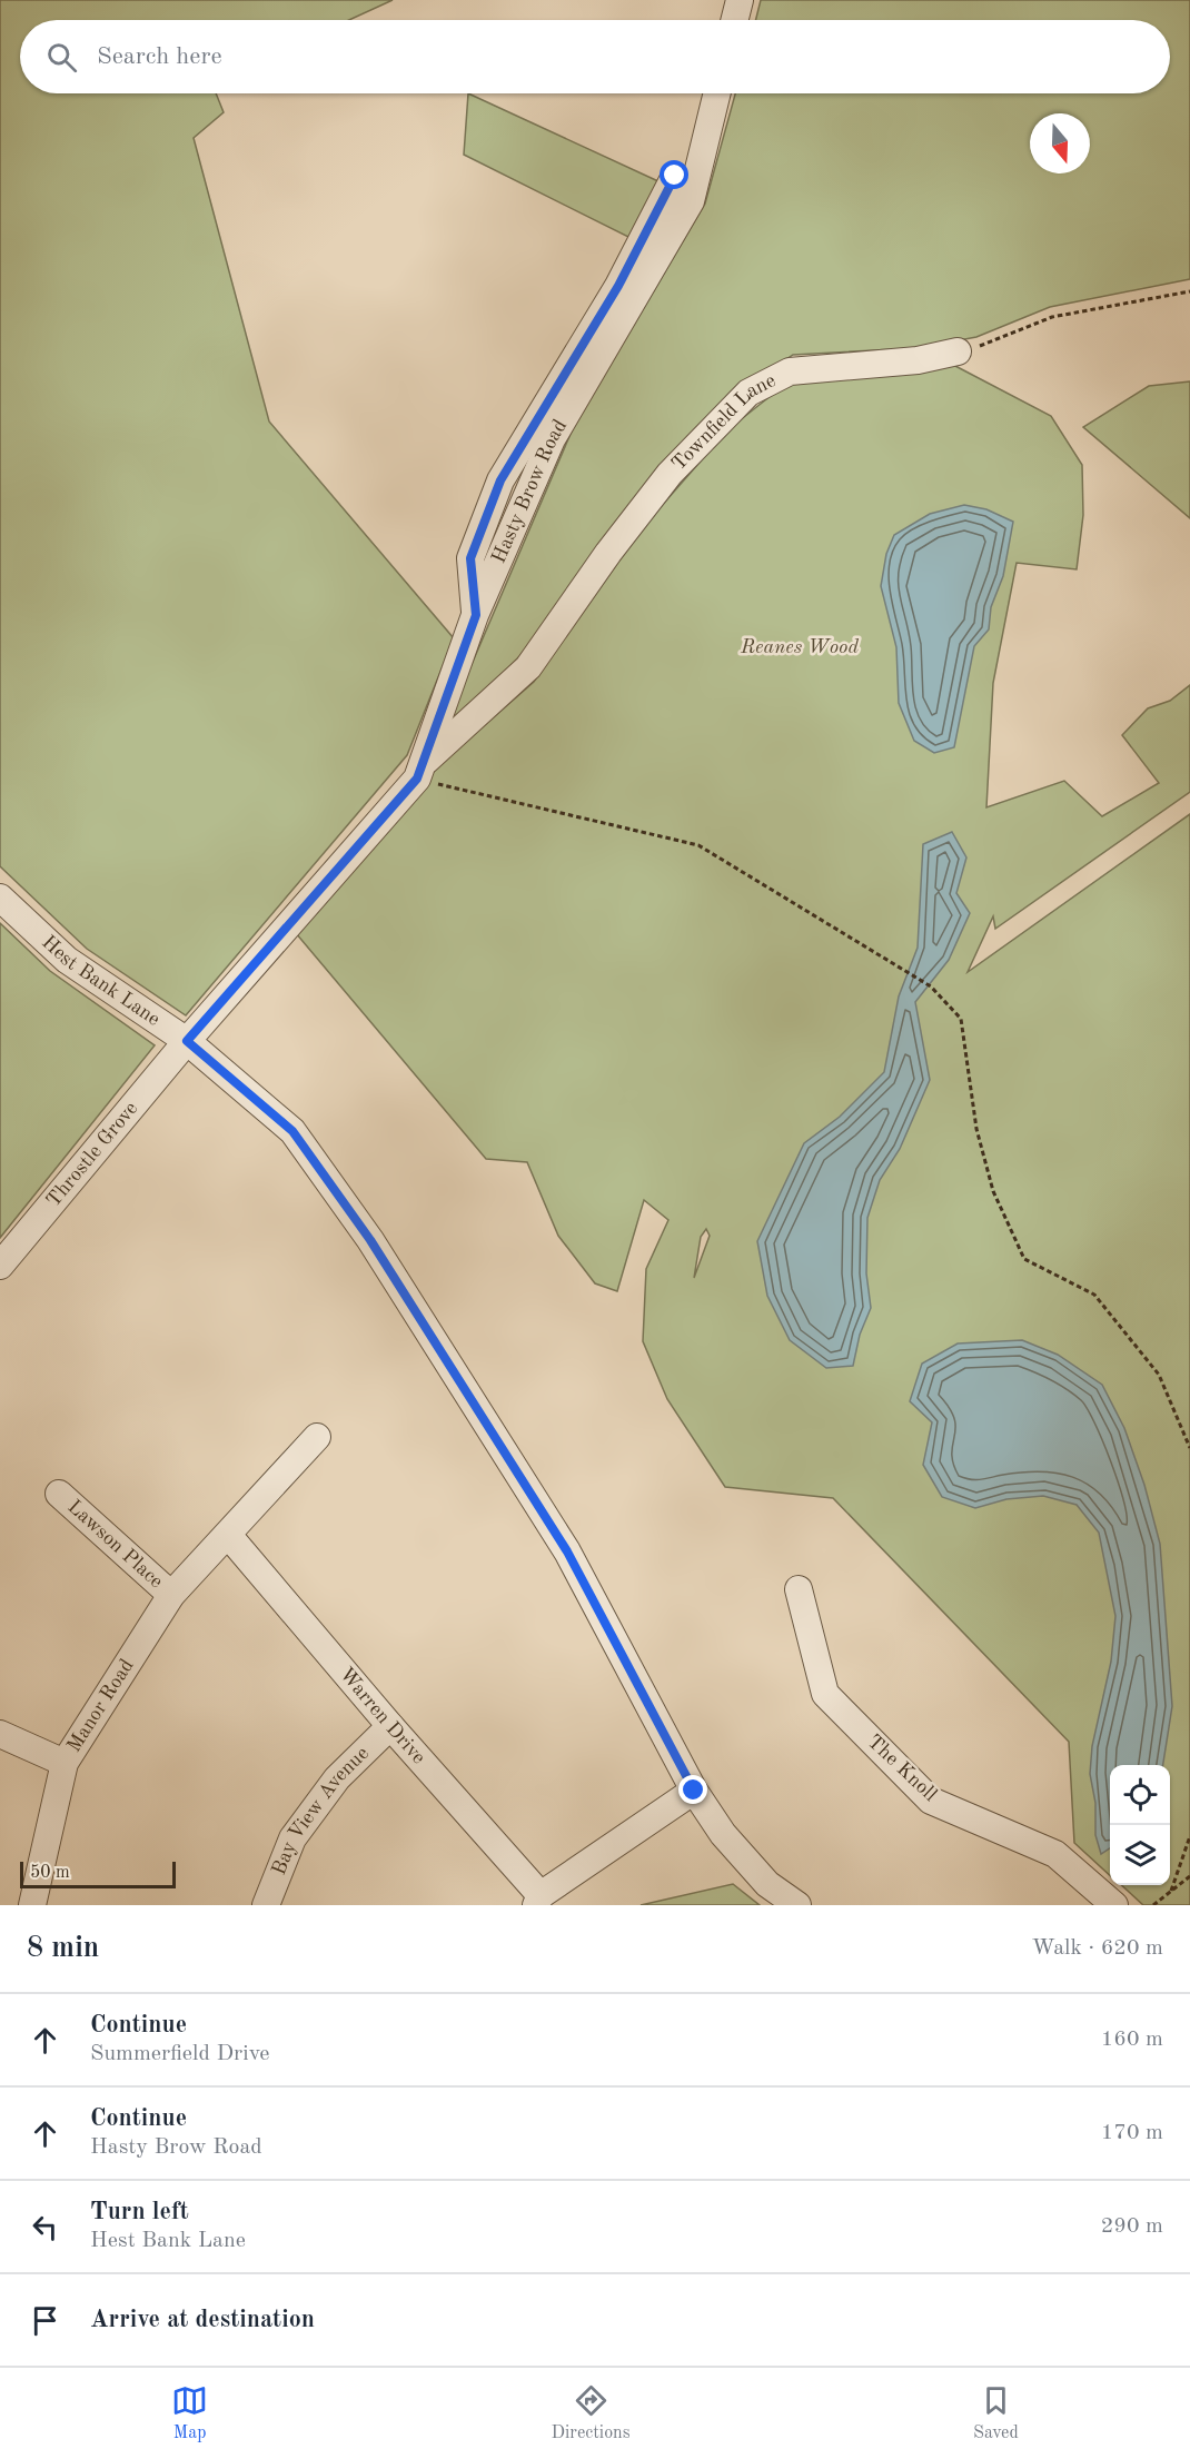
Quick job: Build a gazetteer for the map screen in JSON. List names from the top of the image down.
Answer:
{
  "streets": {
    "street": [
      "Townfield Lane",
      "Hasty Brow Road",
      "Hest Bank Lane",
      "Throstle Grove",
      "Lawson Place",
      "Manor Road",
      "Warren Drive",
      "The Knoll",
      "Bay View Avenue"
    ]
  },
  "crossings": [
    ["Townfield Lane", "Hasty Brow Road"],
    ["Hasty Brow Road", "Hest Bank Lane"],
    ["Hasty Brow Road", "Throstle Grove"],
    ["Hest Bank Lane", "Throstle Grove"],
    ["Lawson Place", "Manor Road"],
    ["Manor Road", "Warren Drive"],
    ["Warren Drive", "Bay View Avenue"]
  ],
  "parks": ["Reanes Wood"],
  "scale_bar": "50 m",
  "north": "bottom",
  "page": {
    "search": "Search here",
    "scale": "50 m",
    "heading": ["8 min", "Walk · 620 m"],
    "list": [
      ["Continue", "Summerfield Drive", "160 m"],
      ["Continue", "Hasty Brow Road", "170 m"],
      ["Turn left", "Hest Bank Lane", "290 m"],
      "Arrive at destination"
    ],
    "nav": ["Map", "Directions", "Saved"]
  }
}
